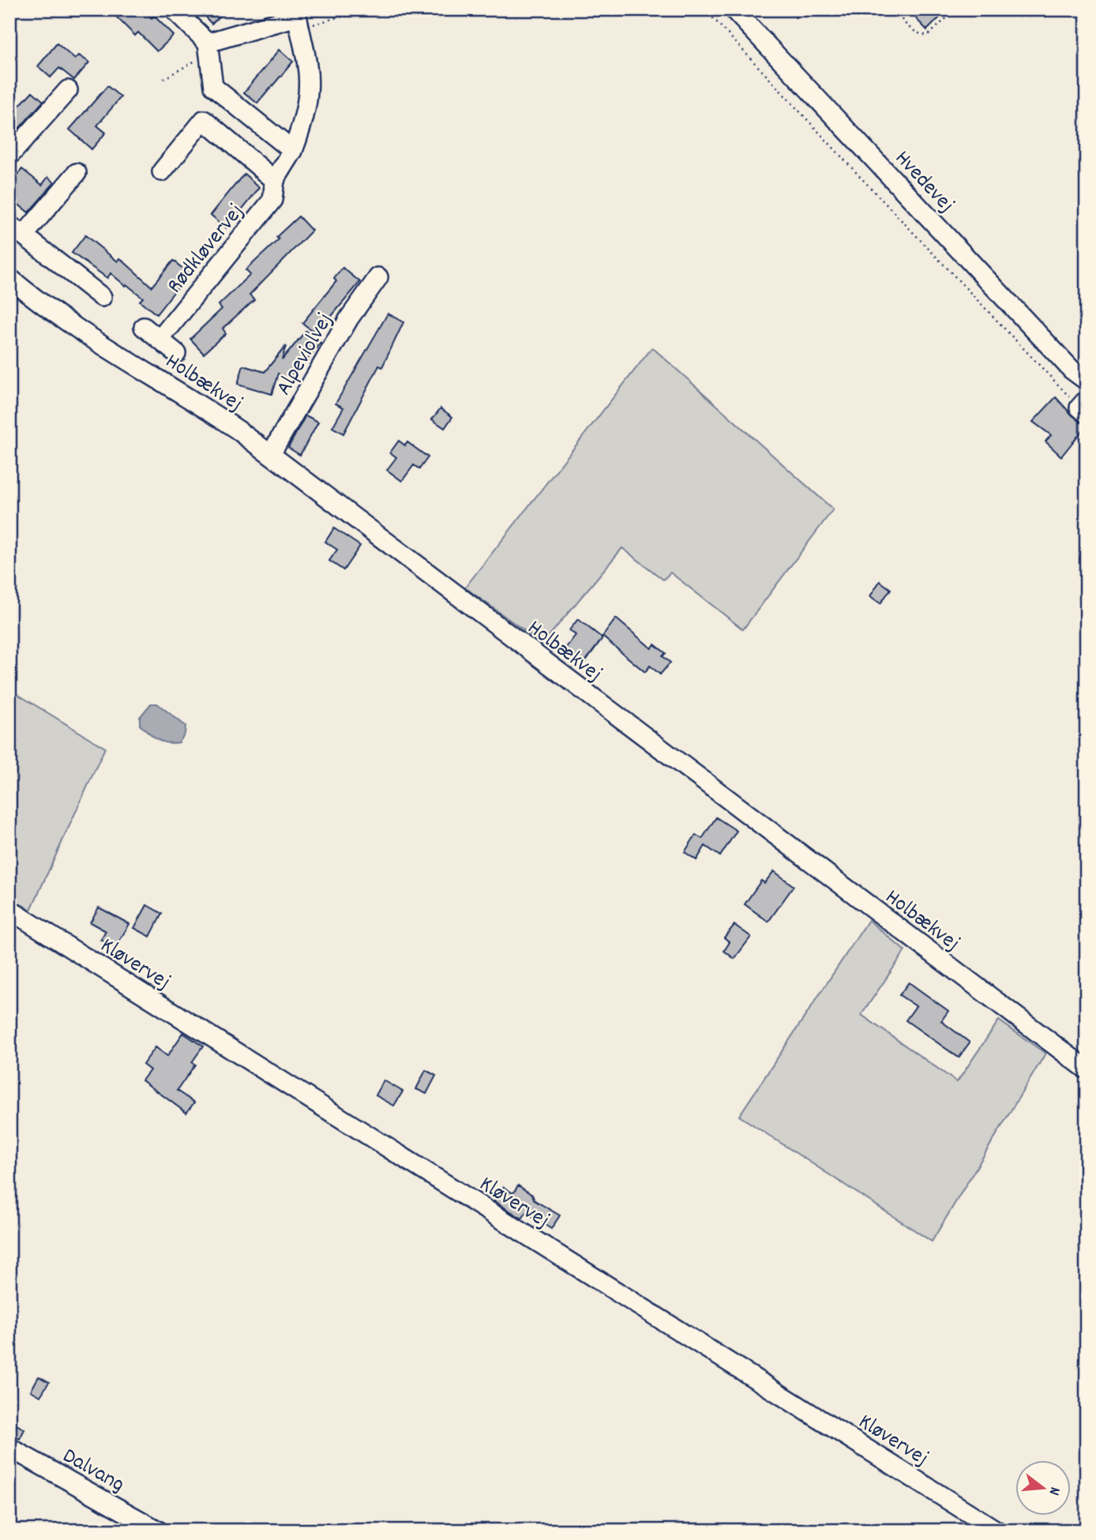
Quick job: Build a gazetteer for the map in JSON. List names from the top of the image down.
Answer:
{
  "streets": {
    "street": [
      "Hvedevej",
      "Rødkløvervej",
      "Alpeviolvej",
      "Holbækvej",
      "Kløvervej",
      "Dalvang"
    ]
  },
  "crossings": [
    ["Alpeviolvej", "Holbækvej"]
  ],
  "north": "right"
}
